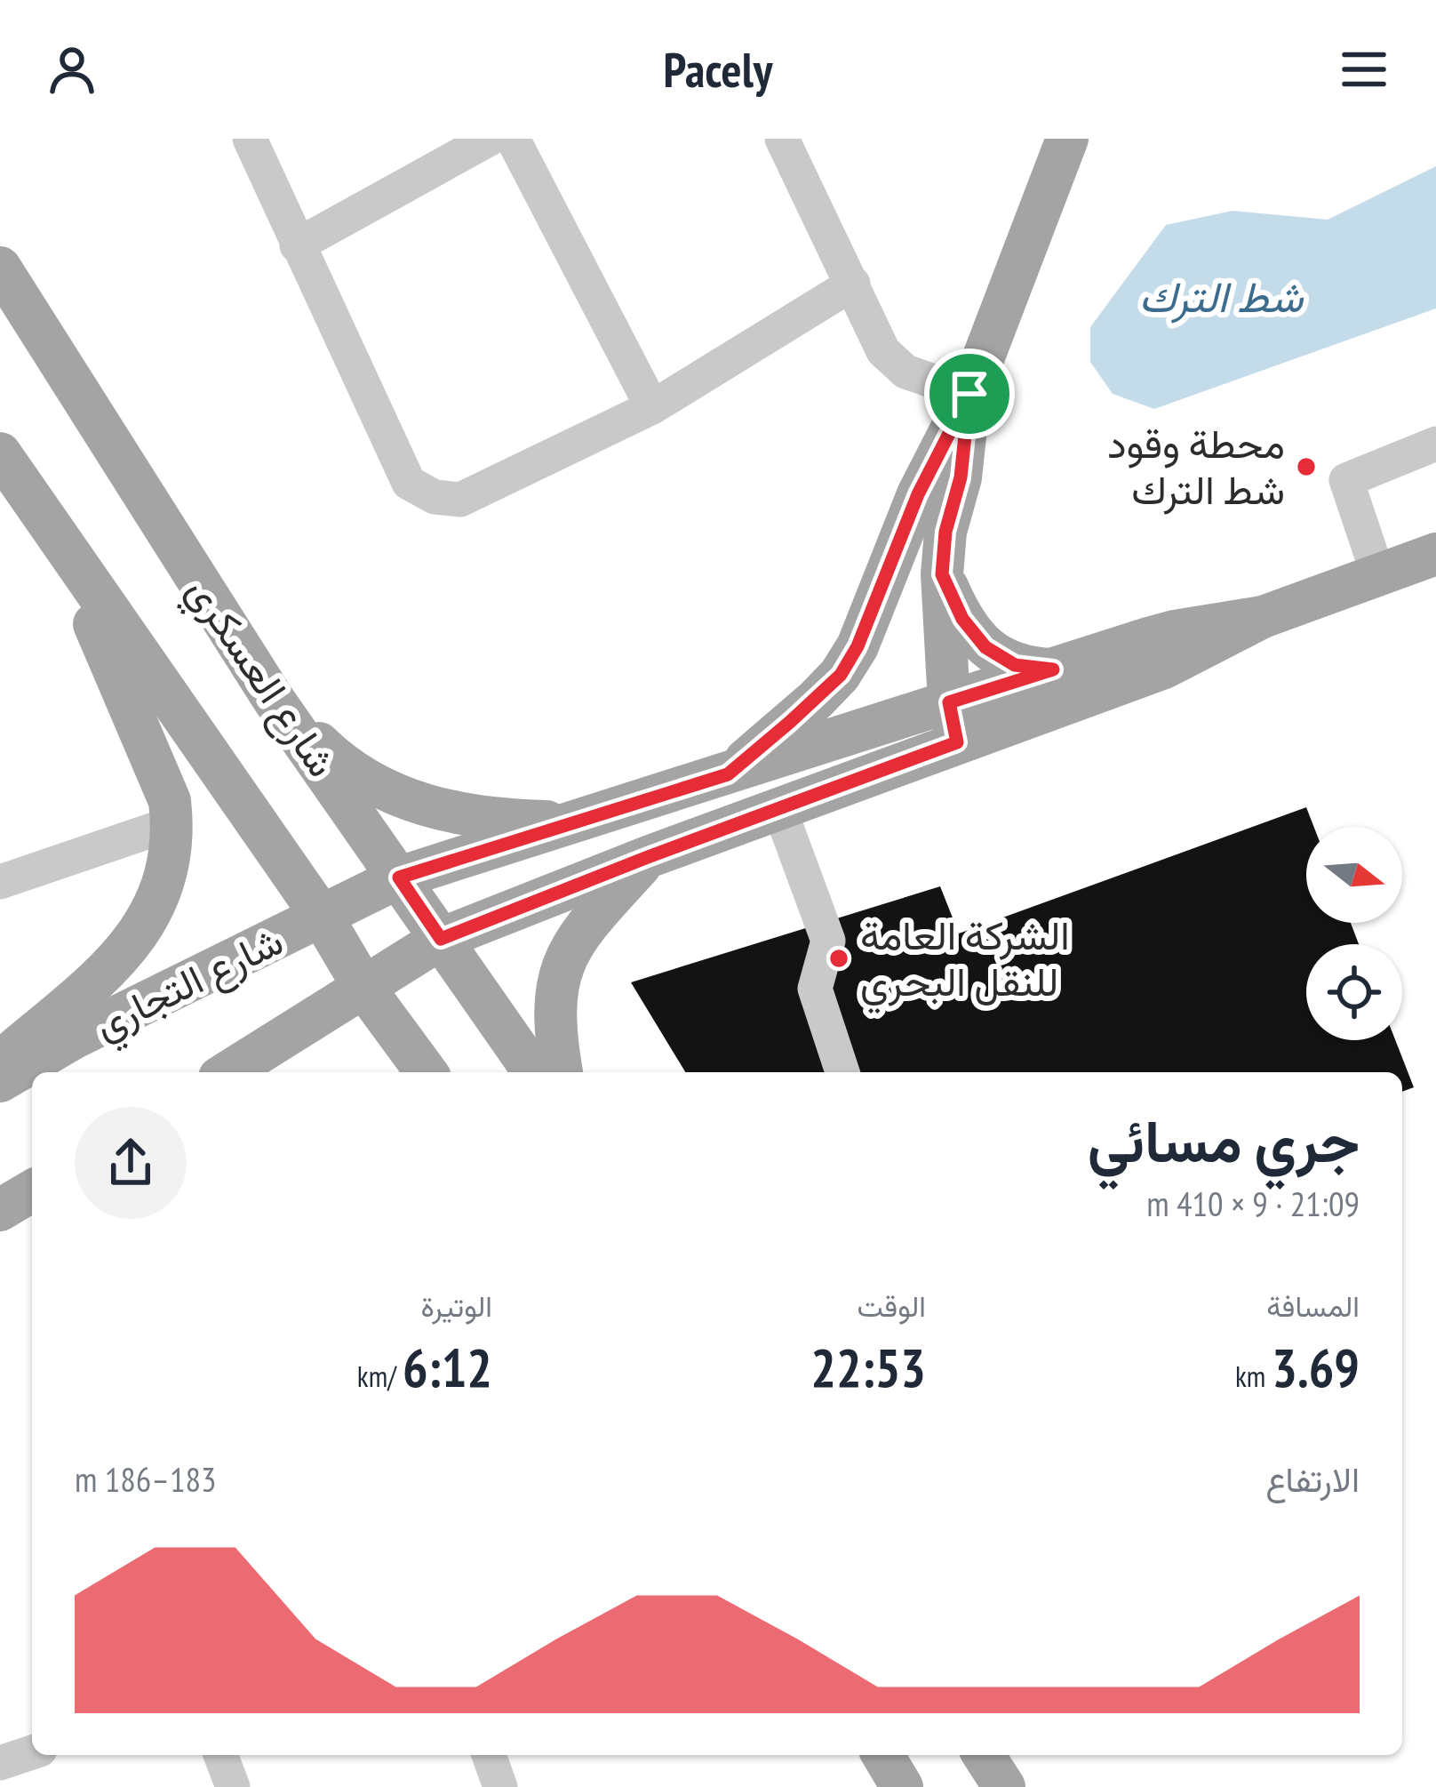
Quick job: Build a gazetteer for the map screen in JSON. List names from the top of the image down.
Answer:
{
  "streets": {
    "main road": ["شارع العسكري", "شارع التجاري"]
  },
  "crossings": [
    ["شارع العسكري", "شارع التجاري"]
  ],
  "water": ["شط الترك"],
  "places": ["محطة وقود شط الترك", "الشركة العامة للنقل البحري"],
  "north": "right",
  "page": {
    "header": "Pacely",
    "heading": ["جري مسائي", "21:09 · 9 × 410 m"],
    "stats": [
      ["المسافة", "3.69 km"],
      ["الوقت", "22:53"],
      ["الوتيرة", "6:12 /km"]
    ],
    "chart": ["الارتفاع", "183–186 m"]
  }
}
